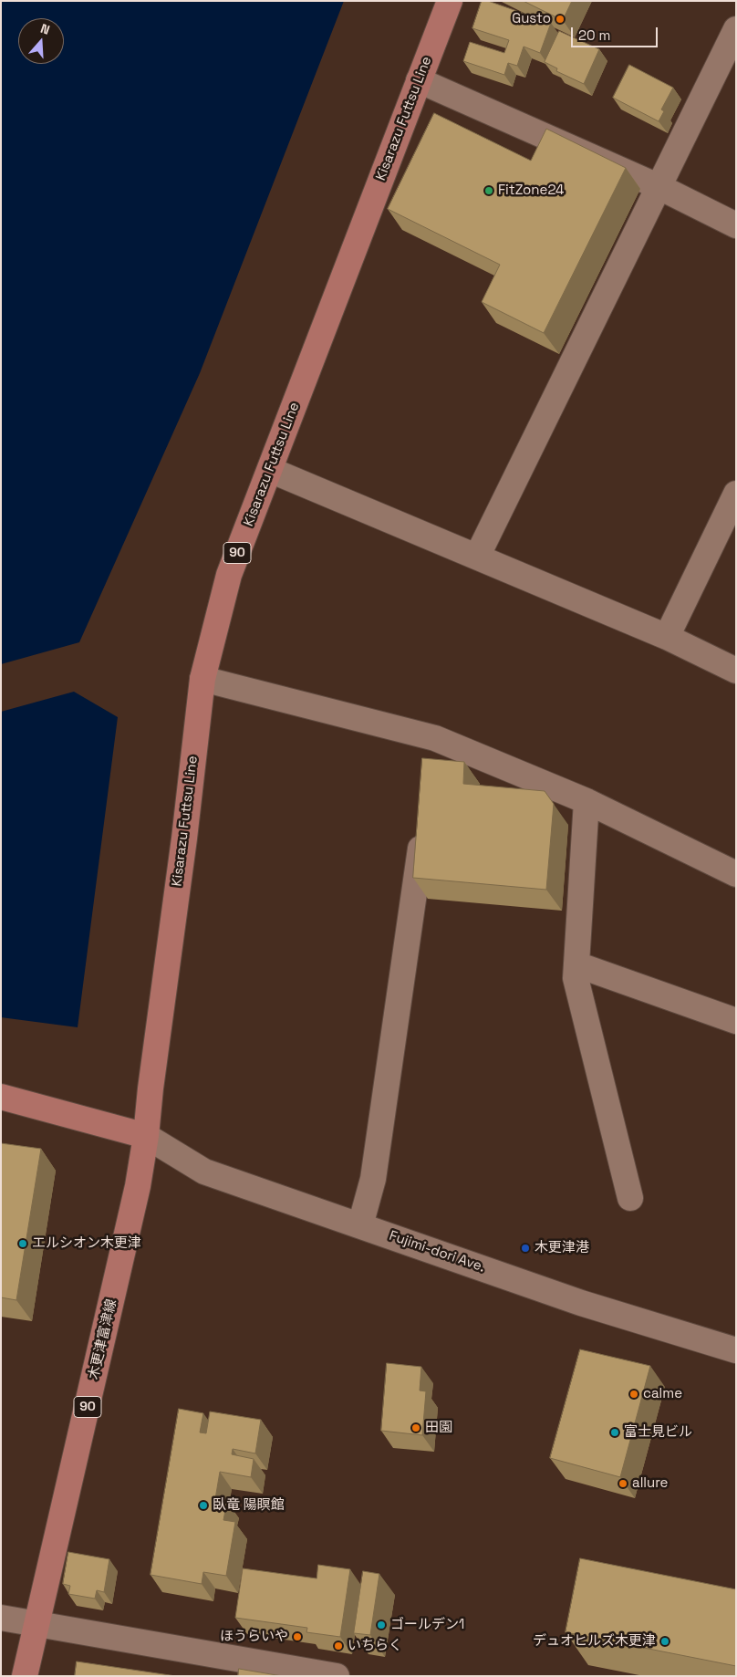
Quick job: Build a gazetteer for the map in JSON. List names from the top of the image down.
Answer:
{
  "streets": {
    "main road": ["Kisarazu Futtsu Line", "90", "木更津富津線"],
    "street": ["Fujimi-dori Ave."]
  },
  "crossings": [
    ["Kisarazu Futtsu Line", "Fujimi-dori Ave."],
    ["Kisarazu Futtsu Line", "木更津富津線"],
    ["Fujimi-dori Ave.", "木更津富津線"]
  ],
  "places": [
    "Gusto",
    "FitZone24",
    "エルシオン木更津",
    "木更津港",
    "calme",
    "田園",
    "富士見ビル",
    "allure",
    "臥竜 陽瞑館",
    "ゴールデン1",
    "ほうらいや",
    "デュオヒルズ木更津",
    "いちらく"
  ],
  "scale_bar": "20 m",
  "north": "top"
}
